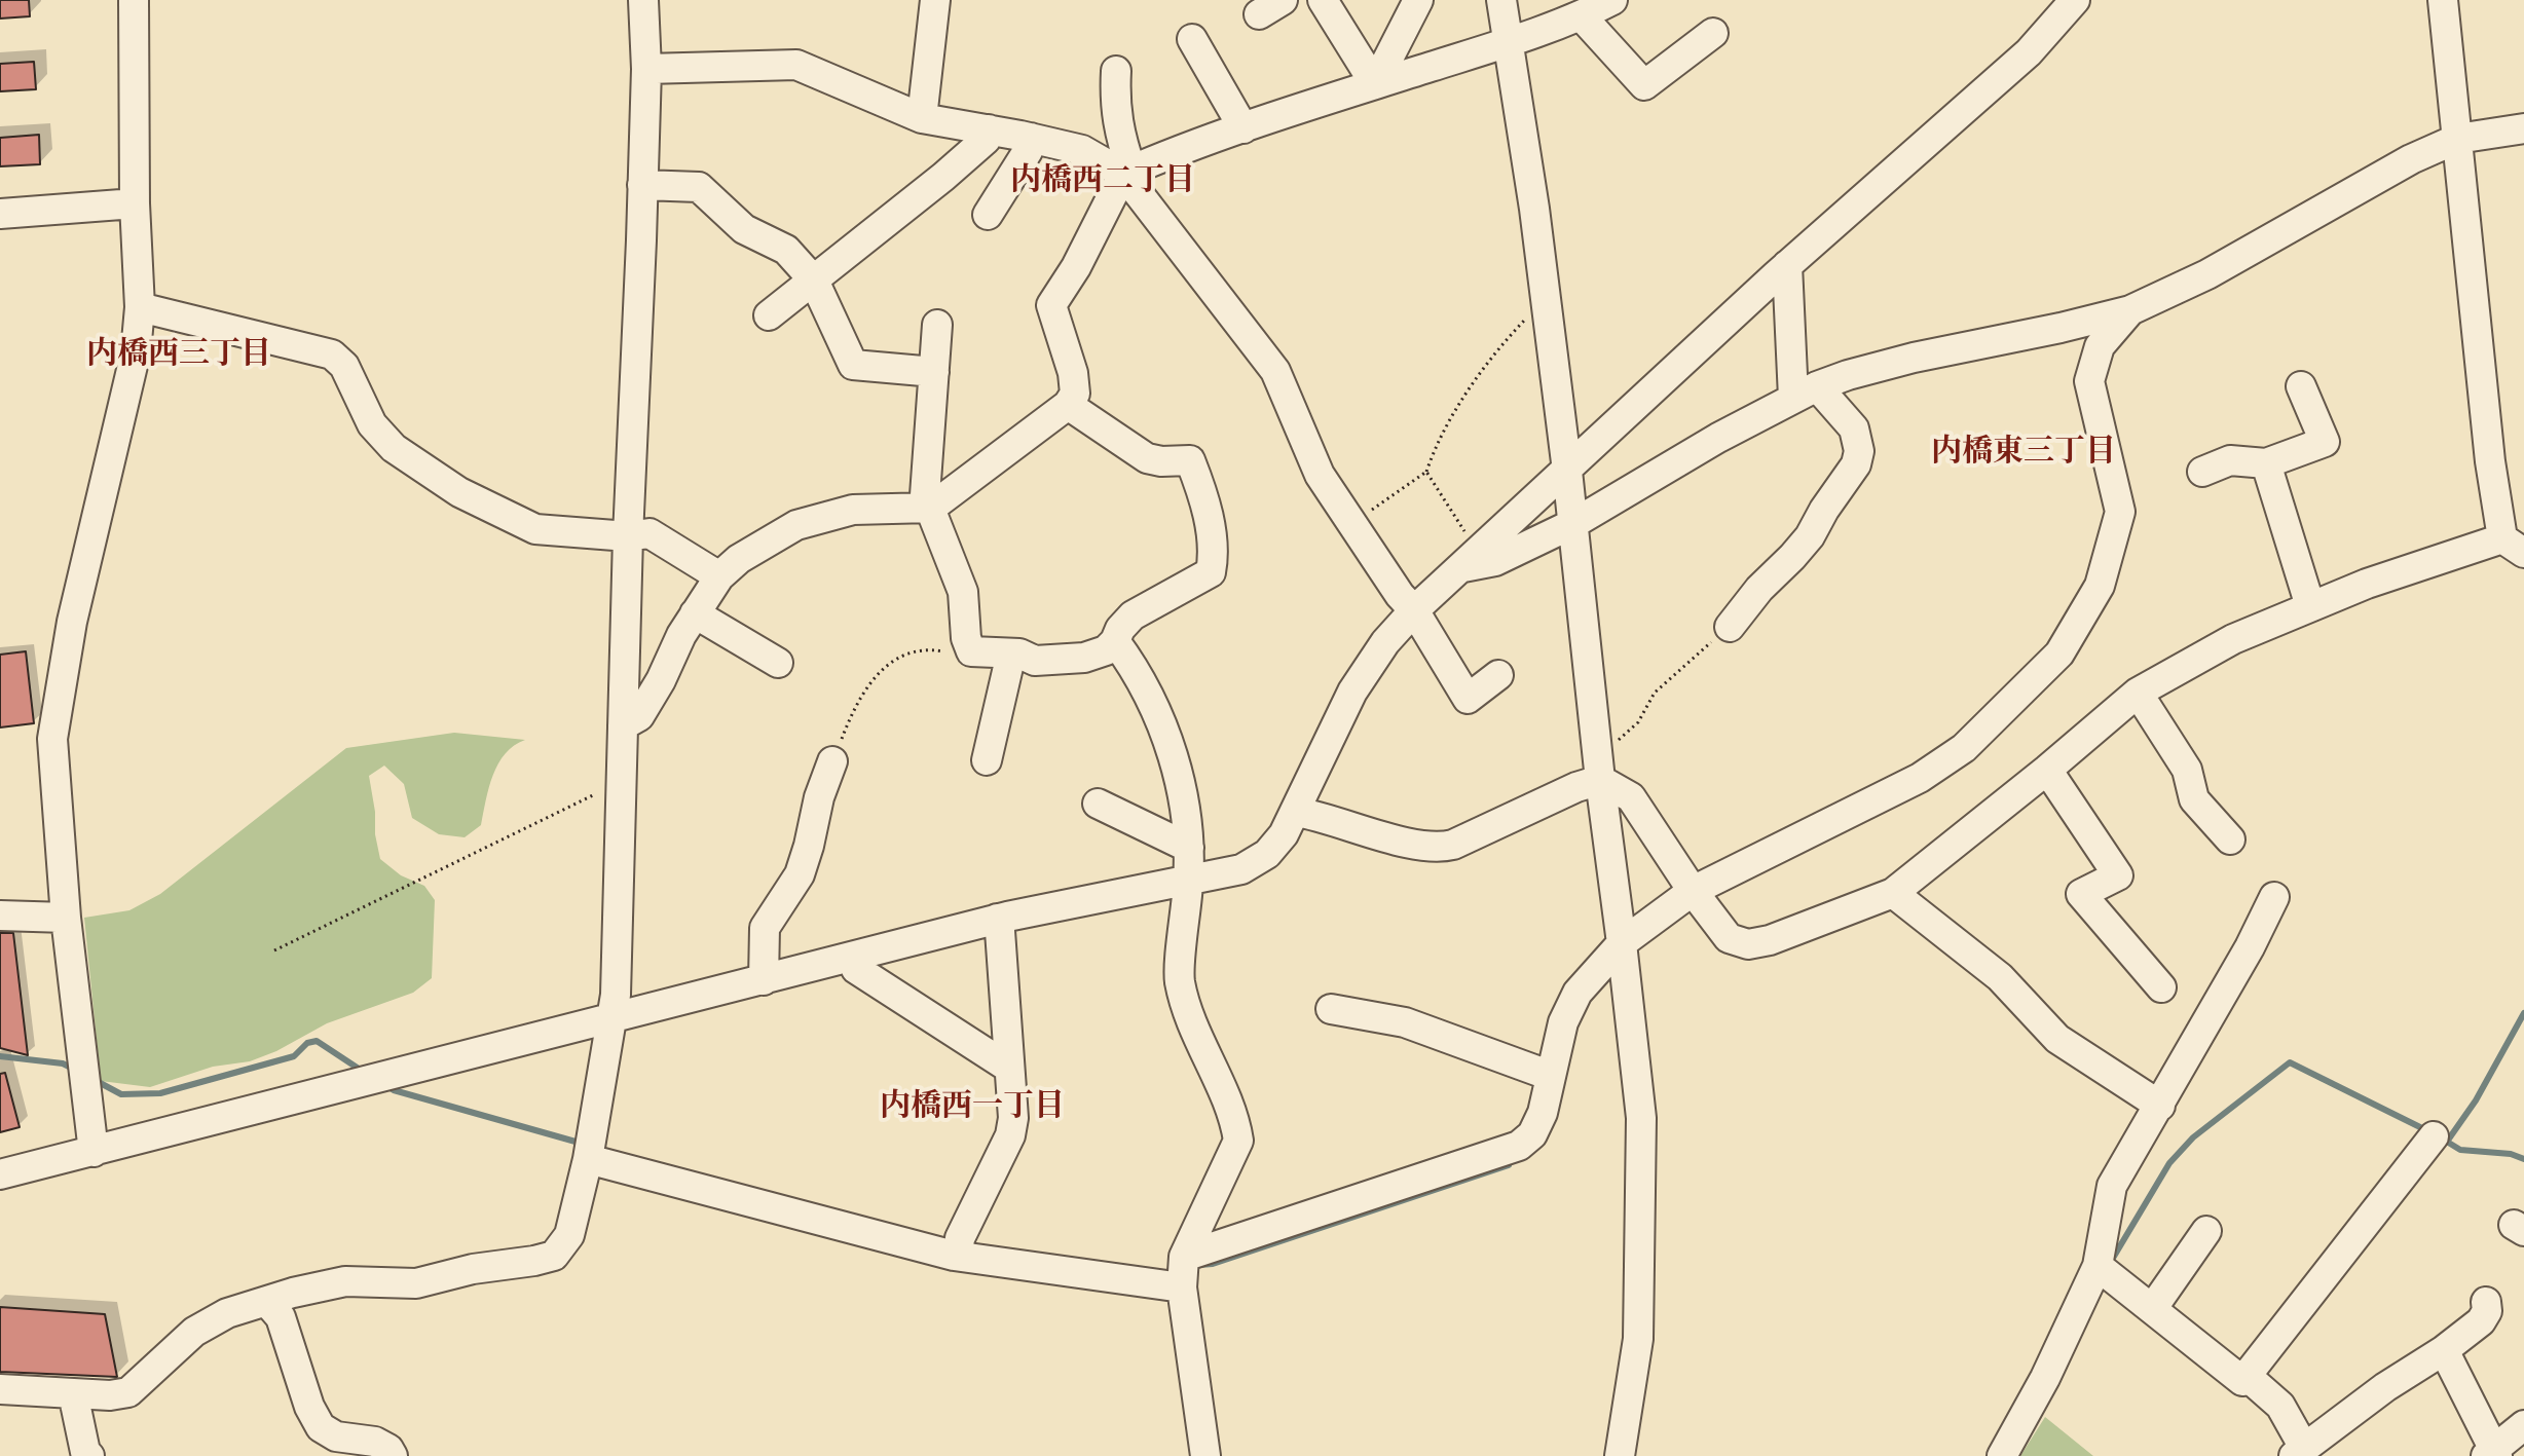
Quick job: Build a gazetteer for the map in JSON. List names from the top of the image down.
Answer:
{
  "districts": [
    "内橋西二丁目",
    "内橋西三丁目",
    "内橋東三丁目",
    "内橋西一丁目"
  ]
}
